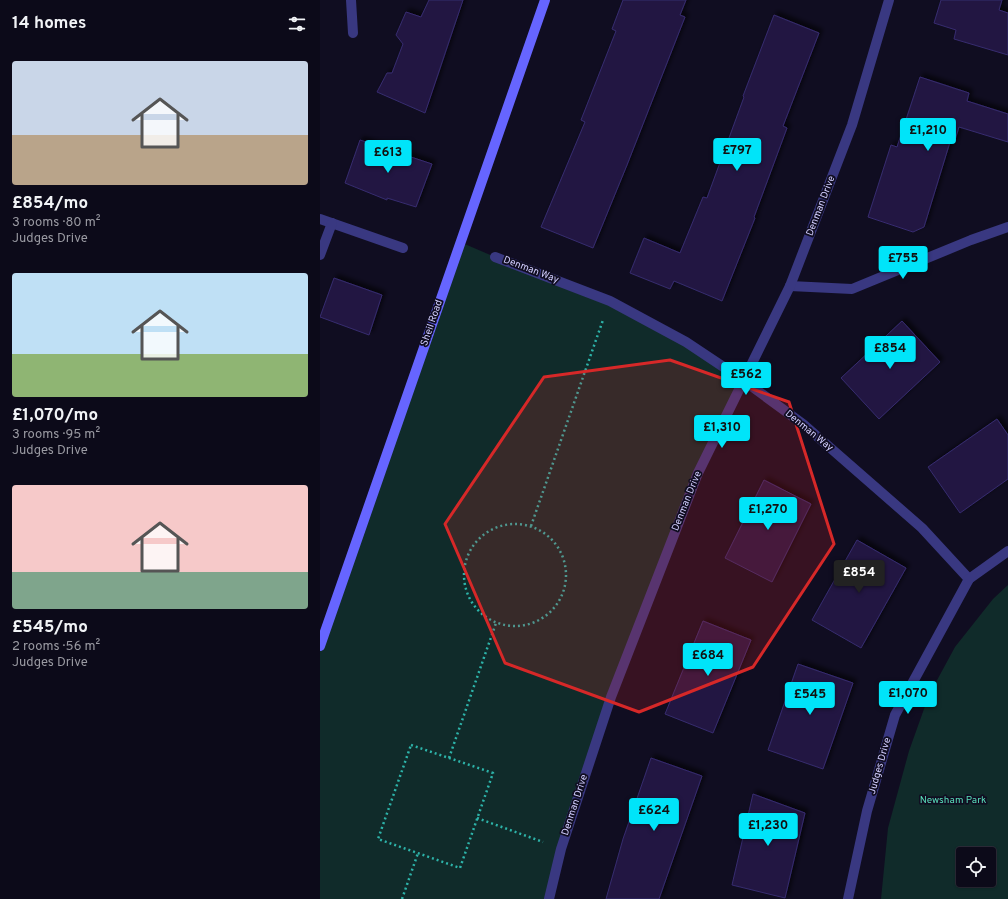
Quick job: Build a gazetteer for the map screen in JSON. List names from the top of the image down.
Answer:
{
  "streets": {
    "main road": ["Sheil Road"],
    "street": ["Denman Drive", "Denman Way", "Judges Drive"]
  },
  "crossings": [
    ["Denman Drive", "Denman Way"],
    ["Denman Way", "Judges Drive"]
  ],
  "parks": ["Newsham Park"],
  "page": {
    "heading": "14 homes",
    "list": [
      {
        "name": "£854/mo",
        "note": "3 rooms · 80 m² · Judges Drive"
      },
      {
        "name": "£1,070/mo",
        "note": "3 rooms · 95 m² · Judges Drive"
      },
      {
        "name": "£545/mo",
        "note": "2 rooms · 56 m² · Judges Drive"
      }
    ],
    "price": [
      "£1,210",
      "£797",
      "£613",
      "£755",
      "£854",
      "£562",
      "£1,310",
      "£1,270",
      "£854",
      "£684",
      "£1,070",
      "£545",
      "£624",
      "£1,230"
    ]
  }
}
